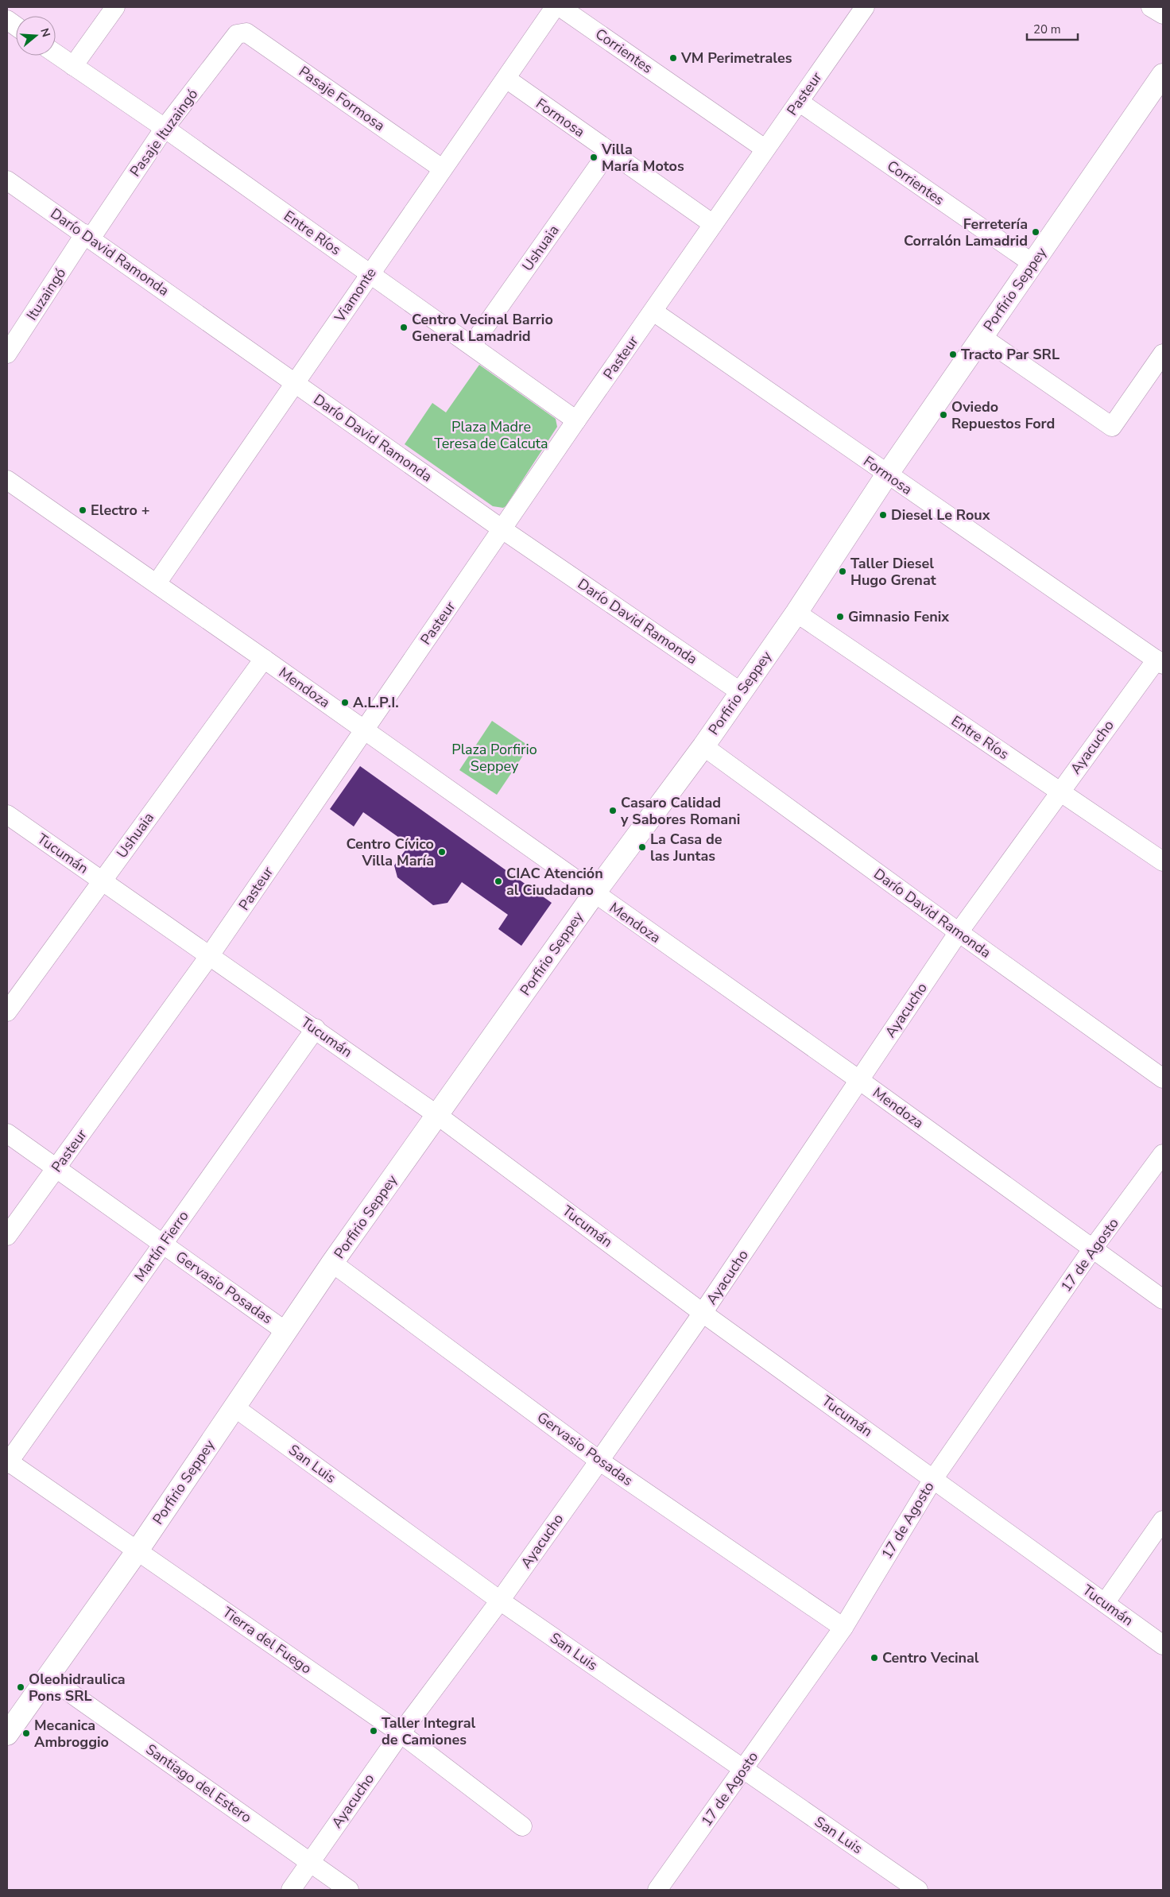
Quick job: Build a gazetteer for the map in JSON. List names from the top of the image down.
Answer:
{
  "streets": {
    "main road": ["Porfirio Seppey"],
    "street": [
      "Corrientes",
      "Pasteur",
      "Pasaje Formosa",
      "Formosa",
      "Pasaje Ituzaingó",
      "Entre Ríos",
      "Ushuaia",
      "Darío David Ramonda",
      "Ituzaingó",
      "Viamonte",
      "Mendoza",
      "Ayacucho",
      "Tucumán",
      "Martín Fierro",
      "17 de Agosto",
      "Gervasio Posadas",
      "San Luis",
      "Tierra del Fuego",
      "Santiago del Estero"
    ]
  },
  "crossings": [
    ["Corrientes", "Pasteur"],
    ["Corrientes", "Porfirio Seppey"],
    ["Pasteur", "Formosa"],
    ["Pasteur", "Entre Ríos"],
    ["Pasteur", "Darío David Ramonda"],
    ["Pasteur", "Mendoza"],
    ["Pasteur", "Tucumán"],
    ["Pasteur", "Gervasio Posadas"],
    ["Pasaje Formosa", "Pasaje Ituzaingó"],
    ["Pasaje Formosa", "Viamonte"],
    ["Formosa", "Ushuaia"],
    ["Formosa", "Porfirio Seppey"],
    ["Formosa", "Viamonte"],
    ["Formosa", "Ayacucho"],
    ["Pasaje Ituzaingó", "Entre Ríos"],
    ["Pasaje Ituzaingó", "Darío David Ramonda"],
    ["Pasaje Ituzaingó", "Ituzaingó"],
    ["Entre Ríos", "Ushuaia"],
    ["Entre Ríos", "Porfirio Seppey"],
    ["Entre Ríos", "Viamonte"],
    ["Entre Ríos", "Ayacucho"],
    ["Ushuaia", "Mendoza"],
    ["Ushuaia", "Tucumán"],
    ["Darío David Ramonda", "Porfirio Seppey"],
    ["Darío David Ramonda", "Ituzaingó"],
    ["Darío David Ramonda", "Viamonte"],
    ["Darío David Ramonda", "Ayacucho"],
    ["Porfirio Seppey", "Mendoza"],
    ["Porfirio Seppey", "Tucumán"],
    ["Porfirio Seppey", "Gervasio Posadas"],
    ["Porfirio Seppey", "San Luis"],
    ["Porfirio Seppey", "Tierra del Fuego"],
    ["Porfirio Seppey", "Santiago del Estero"],
    ["Viamonte", "Mendoza"],
    ["Mendoza", "Ayacucho"],
    ["Mendoza", "17 de Agosto"],
    ["Ayacucho", "Tucumán"],
    ["Ayacucho", "Gervasio Posadas"],
    ["Ayacucho", "San Luis"],
    ["Ayacucho", "Tierra del Fuego"],
    ["Ayacucho", "Santiago del Estero"],
    ["Tucumán", "Martín Fierro"],
    ["Tucumán", "17 de Agosto"],
    ["Martín Fierro", "Gervasio Posadas"],
    ["Martín Fierro", "Tierra del Fuego"],
    ["17 de Agosto", "Gervasio Posadas"],
    ["17 de Agosto", "San Luis"]
  ],
  "parks": ["Plaza Madre Teresa de Calcuta", "Plaza Porfirio Seppey"],
  "places": [
    "VM Perimetrales",
    "Villa María Motos",
    "Ferretería Corralón Lamadrid",
    "Centro Vecinal Barrio General Lamadrid",
    "Tracto Par SRL",
    "Oviedo Repuestos Ford",
    "Electro +",
    "Diesel Le Roux",
    "Taller Diesel Hugo Grenat",
    "Gimnasio Fenix",
    "A.L.P.I.",
    "Casaro Calidad y Sabores Romani",
    "La Casa de las Juntas",
    "Centro Cívico Villa María",
    "CIAC Atención al Ciudadano",
    "Centro Vecinal",
    "Oleohidraulica Pons SRL",
    "Taller Integral de Camiones",
    "Mecanica Ambroggio"
  ],
  "scale_bar": "20 m",
  "north": "right"
}
